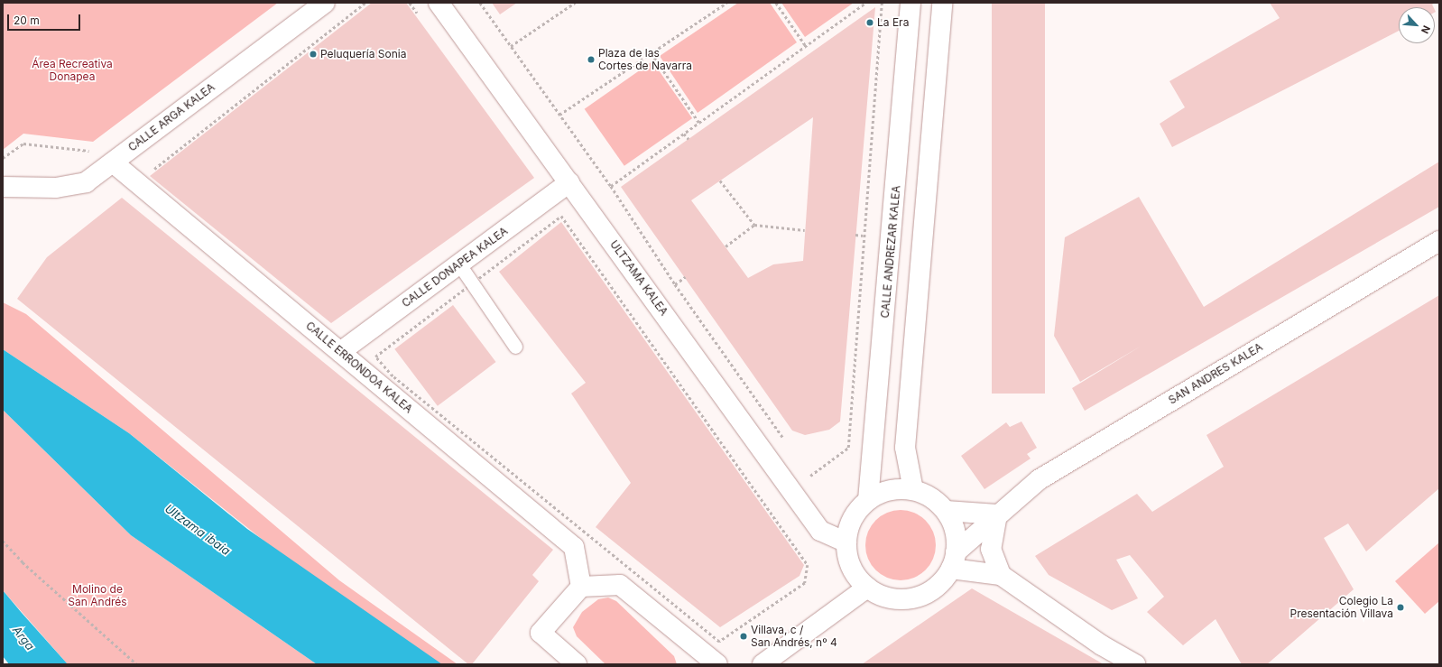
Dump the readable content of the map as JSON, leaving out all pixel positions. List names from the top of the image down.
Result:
{
  "streets": {
    "street": [
      "CALLE ARGA KALEA",
      "CALLE ANDREZAR KALEA",
      "CALLE DONAPEA KALEA",
      "ULTZAMA KALEA",
      "CALLE ERRONDOA KALEA",
      "SAN ANDRES KALEA"
    ]
  },
  "crossings": [
    ["CALLE ARGA KALEA", "CALLE ERRONDOA KALEA"],
    ["CALLE ANDREZAR KALEA", "ULTZAMA KALEA"],
    ["CALLE ANDREZAR KALEA", "SAN ANDRES KALEA"],
    ["CALLE DONAPEA KALEA", "ULTZAMA KALEA"],
    ["CALLE DONAPEA KALEA", "CALLE ERRONDOA KALEA"],
    ["ULTZAMA KALEA", "SAN ANDRES KALEA"]
  ],
  "water": ["Ultzama ibaia", "Arga"],
  "parks": ["Área Recreativa Donapea", "Molino de San Andrés"],
  "places": [
    "La Era",
    "Peluquería Sonia",
    "Plaza de las Cortes de Navarra",
    "Colegio La Presentación Villava",
    "Villava, c / San Andrés, nº 4"
  ],
  "scale_bar": "20 m",
  "north": "bottom right"
}
